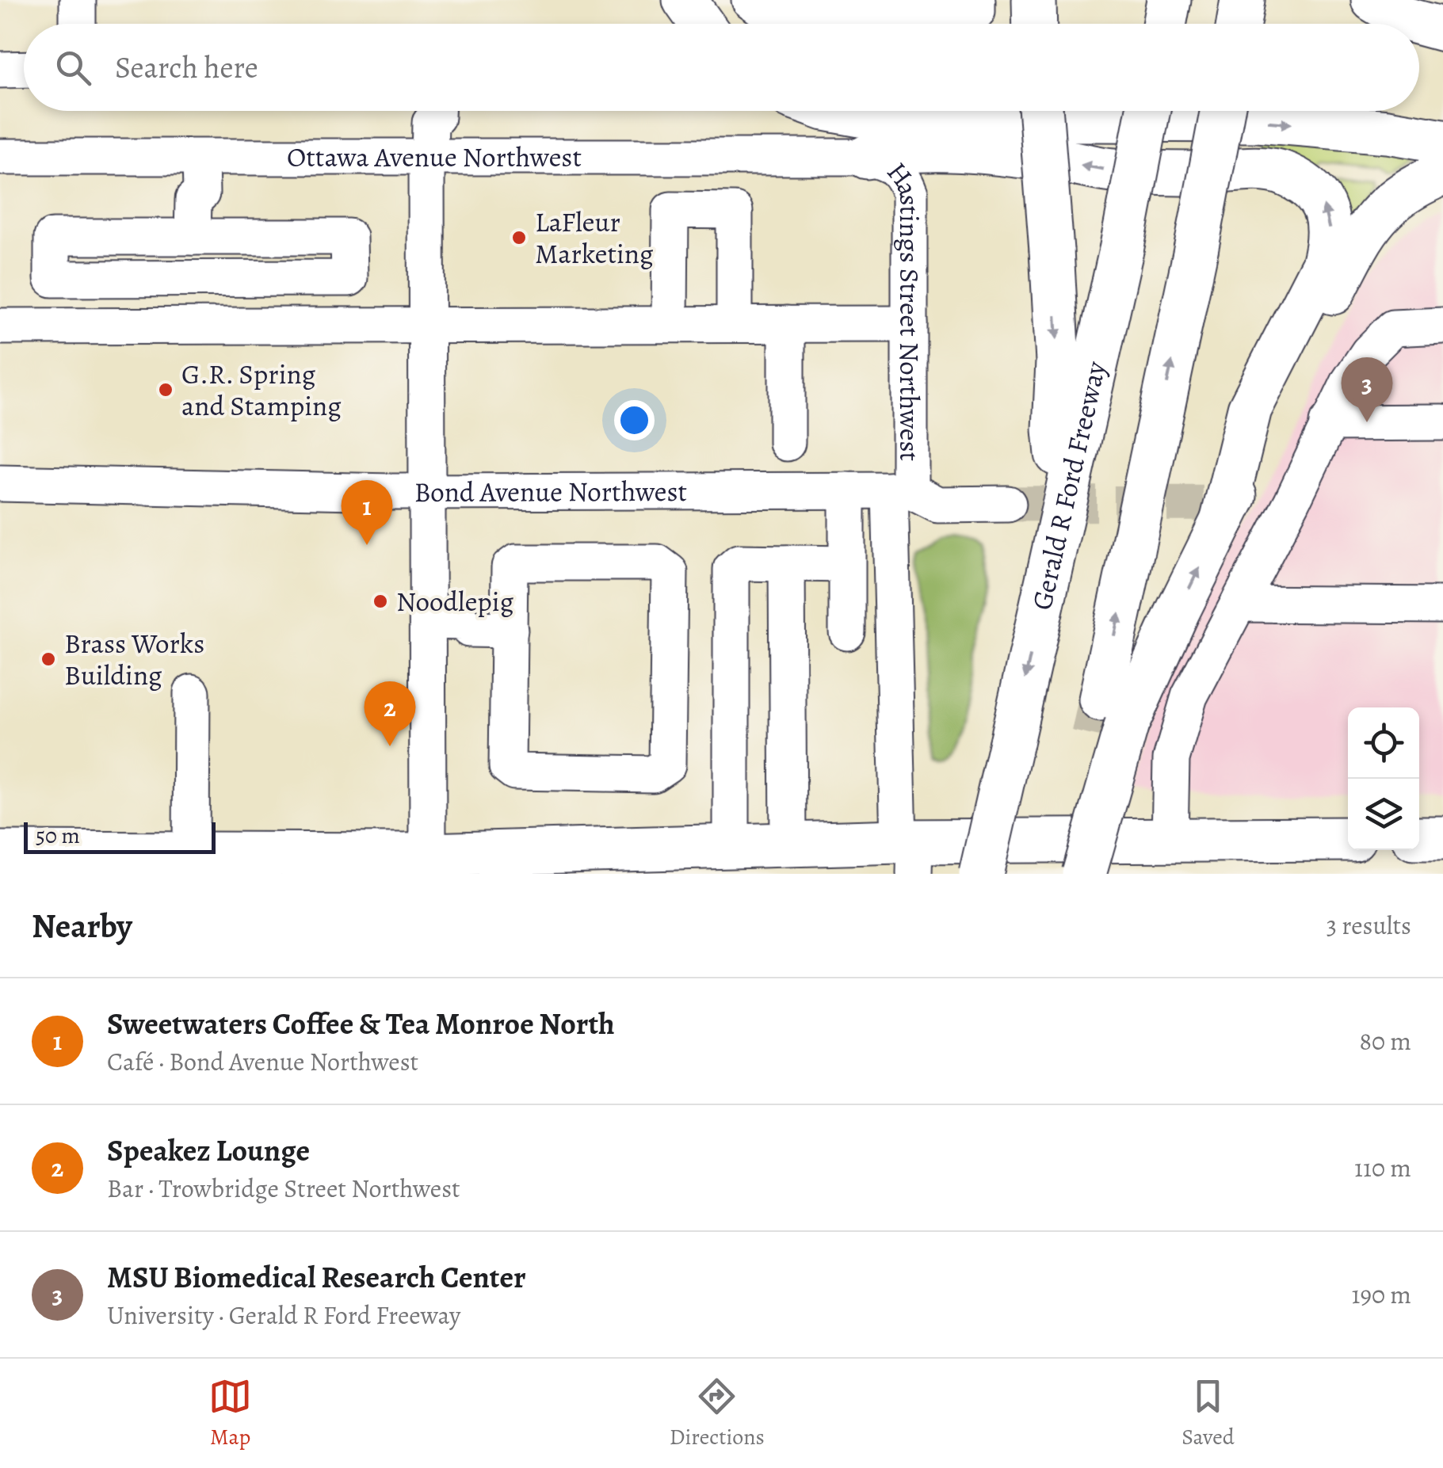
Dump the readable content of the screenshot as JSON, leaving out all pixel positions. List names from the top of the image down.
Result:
{
  "streets": {
    "main road": ["Gerald R Ford Freeway"],
    "street": ["Ottawa Avenue Northwest", "Hastings Street Northwest", "Bond Avenue Northwest"]
  },
  "crossings": [
    ["Ottawa Avenue Northwest", "Hastings Street Northwest"],
    ["Hastings Street Northwest", "Bond Avenue Northwest"]
  ],
  "places": [
    "LaFleur Marketing",
    "G.R. Spring and Stamping",
    "Noodlepig",
    "Brass Works Building"
  ],
  "scale_bar": "50 m",
  "page": {
    "search": "Search here",
    "pins": ["3", "1", "2"],
    "scale": "50 m",
    "heading": ["Nearby", "3 results"],
    "list": [
      {
        "mark": "1",
        "name": "Sweetwaters Coffee & Tea Monroe North",
        "note": "Café · Bond Avenue Northwest",
        "value": "80 m"
      },
      {
        "mark": "2",
        "name": "Speakez Lounge",
        "note": "Bar · Trowbridge Street Northwest",
        "value": "110 m"
      },
      {
        "mark": "3",
        "name": "MSU Biomedical Research Center",
        "note": "University · Gerald R Ford Freeway",
        "value": "190 m"
      }
    ],
    "nav": ["Map", "Directions", "Saved"]
  }
}
